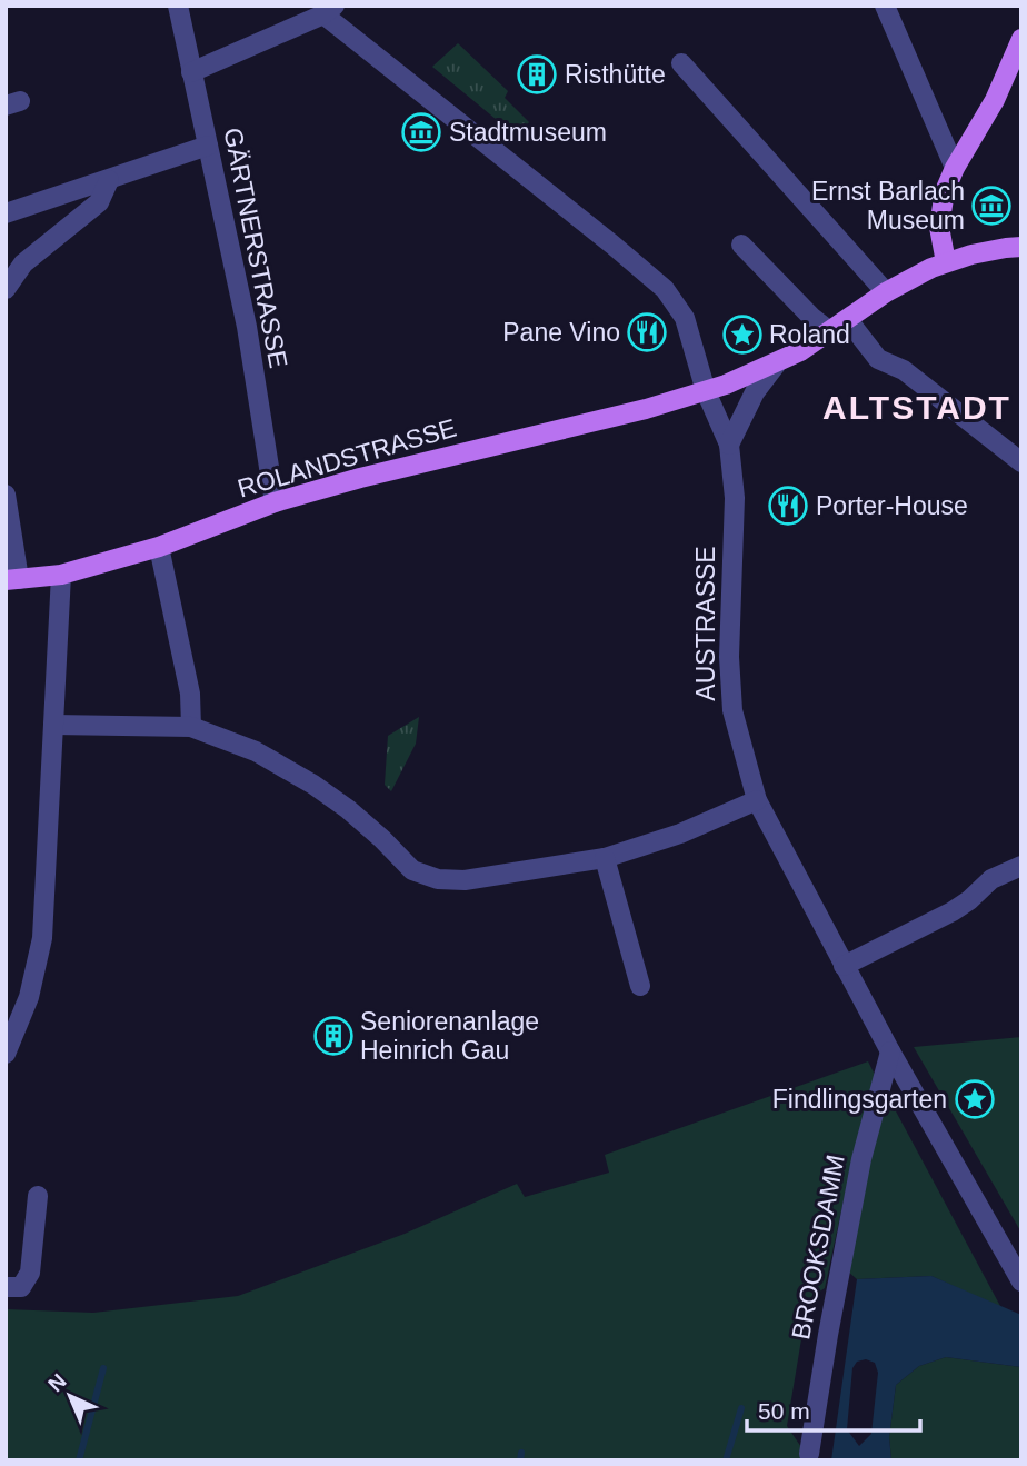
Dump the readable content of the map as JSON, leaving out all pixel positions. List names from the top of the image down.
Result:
{
  "streets": {
    "main road": ["ROLANDSTRASSE"],
    "street": ["GÄRTNERSTRASSE", "AUSTRASSE", "BROOKSDAMM"]
  },
  "crossings": [
    ["GÄRTNERSTRASSE", "ROLANDSTRASSE"],
    ["ROLANDSTRASSE", "AUSTRASSE"],
    ["AUSTRASSE", "BROOKSDAMM"]
  ],
  "districts": ["ALTSTADT"],
  "places": {
    "building": ["Risthütte", "Seniorenanlage Heinrich Gau"],
    "museum": ["Stadtmuseum", "Ernst Barlach Museum"],
    "restaurant": ["Pane Vino", "Porter-House"],
    "place": ["Roland", "Findlingsgarten"]
  },
  "scale_bar": "50 m",
  "north": "top left"
}
